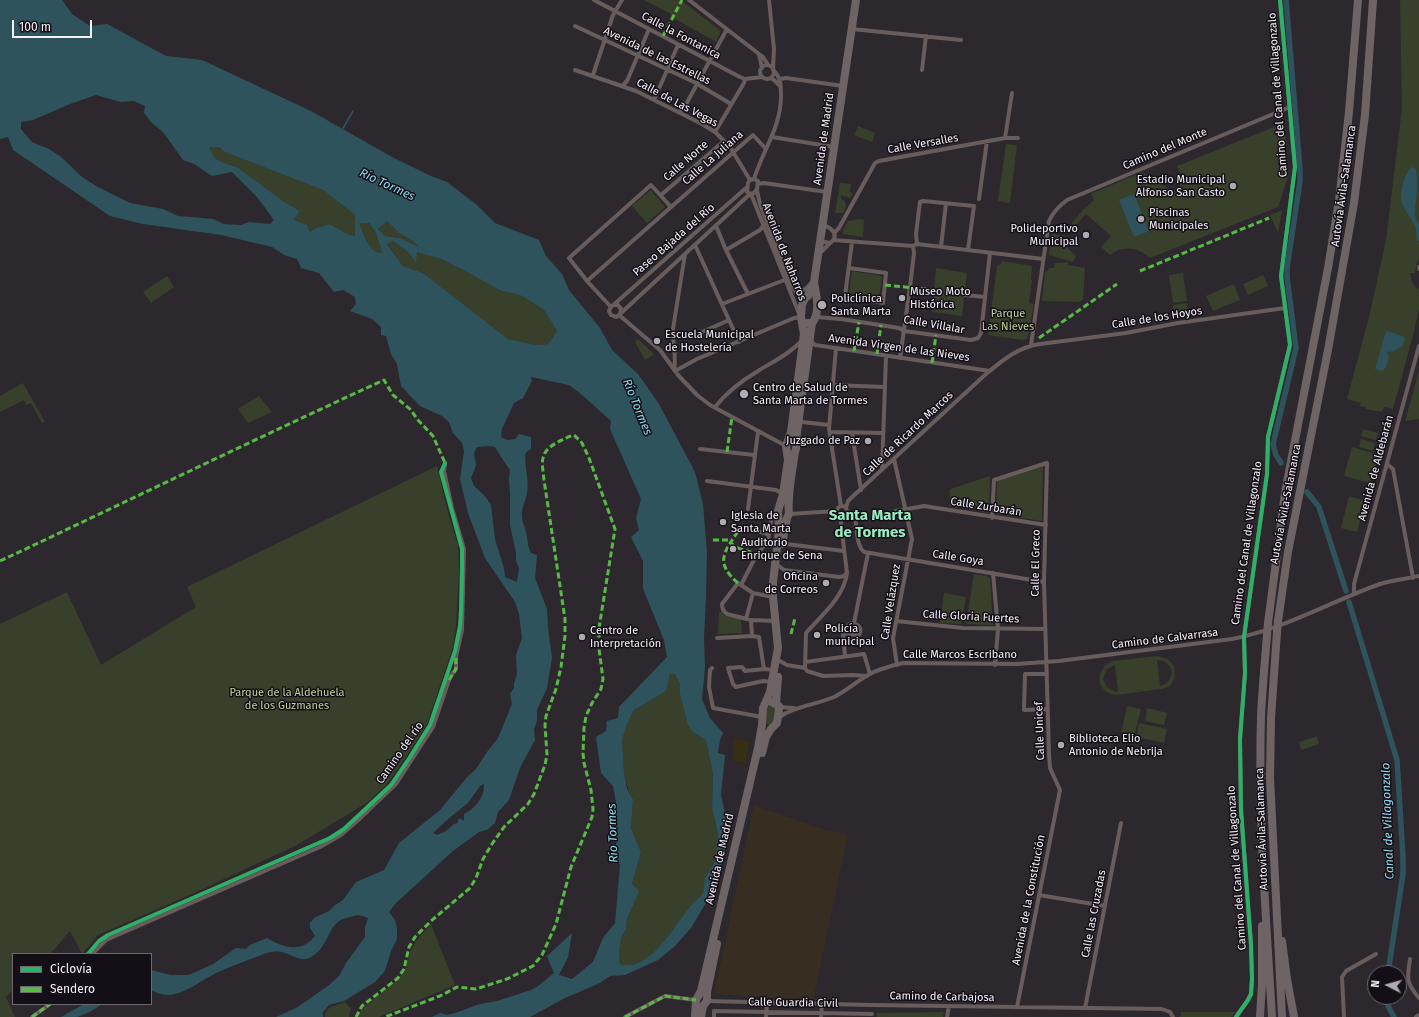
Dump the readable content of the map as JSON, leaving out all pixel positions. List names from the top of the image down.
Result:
{
  "streets": {
    "highway": ["Avenida de Madrid", "Autovía Ávila-Salamanca"],
    "street": [
      "Calle la Fontanica",
      "Avenida de las Estrellas",
      "Camino del Canal de Villagonzalo",
      "Calle de Las Vegas",
      "Calle Versalles",
      "Camino del Monte",
      "Calle La Juliana",
      "Calle Norte",
      "Paseo Bajada del Río",
      "Avenida de Naharros",
      "Calle de los Hoyos",
      "Calle Villalar",
      "Avenida Virgen de las Nieves",
      "Calle de Ricardo Marcos",
      "Avenida de Aldebarán",
      "Calle Zurbarán",
      "Calle Goya",
      "Calle El Greco",
      "Calle Velázquez",
      "Calle Gloria Fuertes",
      "Camino de Calvarrasa",
      "Calle Marcos Escribano",
      "Calle Unicef",
      "Camino del río",
      "Avenida de la Constitución",
      "Calle las Cruzadas",
      "Camino de Carbajosa",
      "Calle Guardia Civil"
    ]
  },
  "crossings": [
    ["Camino del Canal de Villagonzalo", "Camino del Monte"],
    ["Camino del Canal de Villagonzalo", "Calle de los Hoyos"],
    ["Camino del Canal de Villagonzalo", "Camino de Calvarrasa"],
    ["Calle de Las Vegas", "Calle La Juliana"],
    ["Calle de Las Vegas", "Calle Norte"],
    ["Avenida de Madrid", "Avenida de Naharros"],
    ["Avenida de Madrid", "Calle Villalar"],
    ["Avenida de Madrid", "Calle Marcos Escribano"],
    ["Avenida de Madrid", "Camino de Carbajosa"],
    ["Paseo Bajada del Río", "Avenida de Naharros"],
    ["Calle de los Hoyos", "Avenida Virgen de las Nieves"],
    ["Avenida Virgen de las Nieves", "Calle de Ricardo Marcos"],
    ["Avenida de Aldebarán", "Camino de Calvarrasa"],
    ["Calle Zurbarán", "Calle El Greco"],
    ["Calle Zurbarán", "Calle Velázquez"],
    ["Calle Goya", "Calle El Greco"],
    ["Calle Goya", "Calle Velázquez"],
    ["Calle El Greco", "Calle Gloria Fuertes"],
    ["Calle El Greco", "Camino de Calvarrasa"],
    ["Calle El Greco", "Calle Marcos Escribano"],
    ["Calle El Greco", "Calle Unicef"],
    ["Calle Velázquez", "Calle Gloria Fuertes"],
    ["Calle Velázquez", "Calle Marcos Escribano"],
    ["Camino de Calvarrasa", "Calle Marcos Escribano"],
    ["Camino de Calvarrasa", "Calle Unicef"],
    ["Calle Marcos Escribano", "Calle Unicef"],
    ["Calle Unicef", "Avenida de la Constitución"],
    ["Avenida de la Constitución", "Camino de Carbajosa"],
    ["Calle las Cruzadas", "Camino de Carbajosa"]
  ],
  "districts": ["Santa Marta de Tormes"],
  "water": ["Río Tormes", "Canal de Villagonzalo"],
  "parks": ["Parque Las Nieves", "Parque de la Aldehuela de los Guzmanes"],
  "places": [
    "Estadio Municipal Alfonso San Casto",
    "Piscinas Municipales",
    "Polideportivo Municipal",
    "Museo Moto Histórica",
    "Policlínica Santa Marta",
    "Escuela Municipal de Hostelería",
    "Centro de Salud de Santa Marta de Tormes",
    "Juzgado de Paz",
    "Iglesia de Santa Marta",
    "Auditorio Enrique de Sena",
    "Oficina de Correos",
    "Policía municipal",
    "Centro de Interpretación",
    "Biblioteca Elio Antonio de Nebrija"
  ],
  "legend": ["Ciclovía", "Sendero"],
  "scale_bar": "100 m",
  "north": "left"
}
